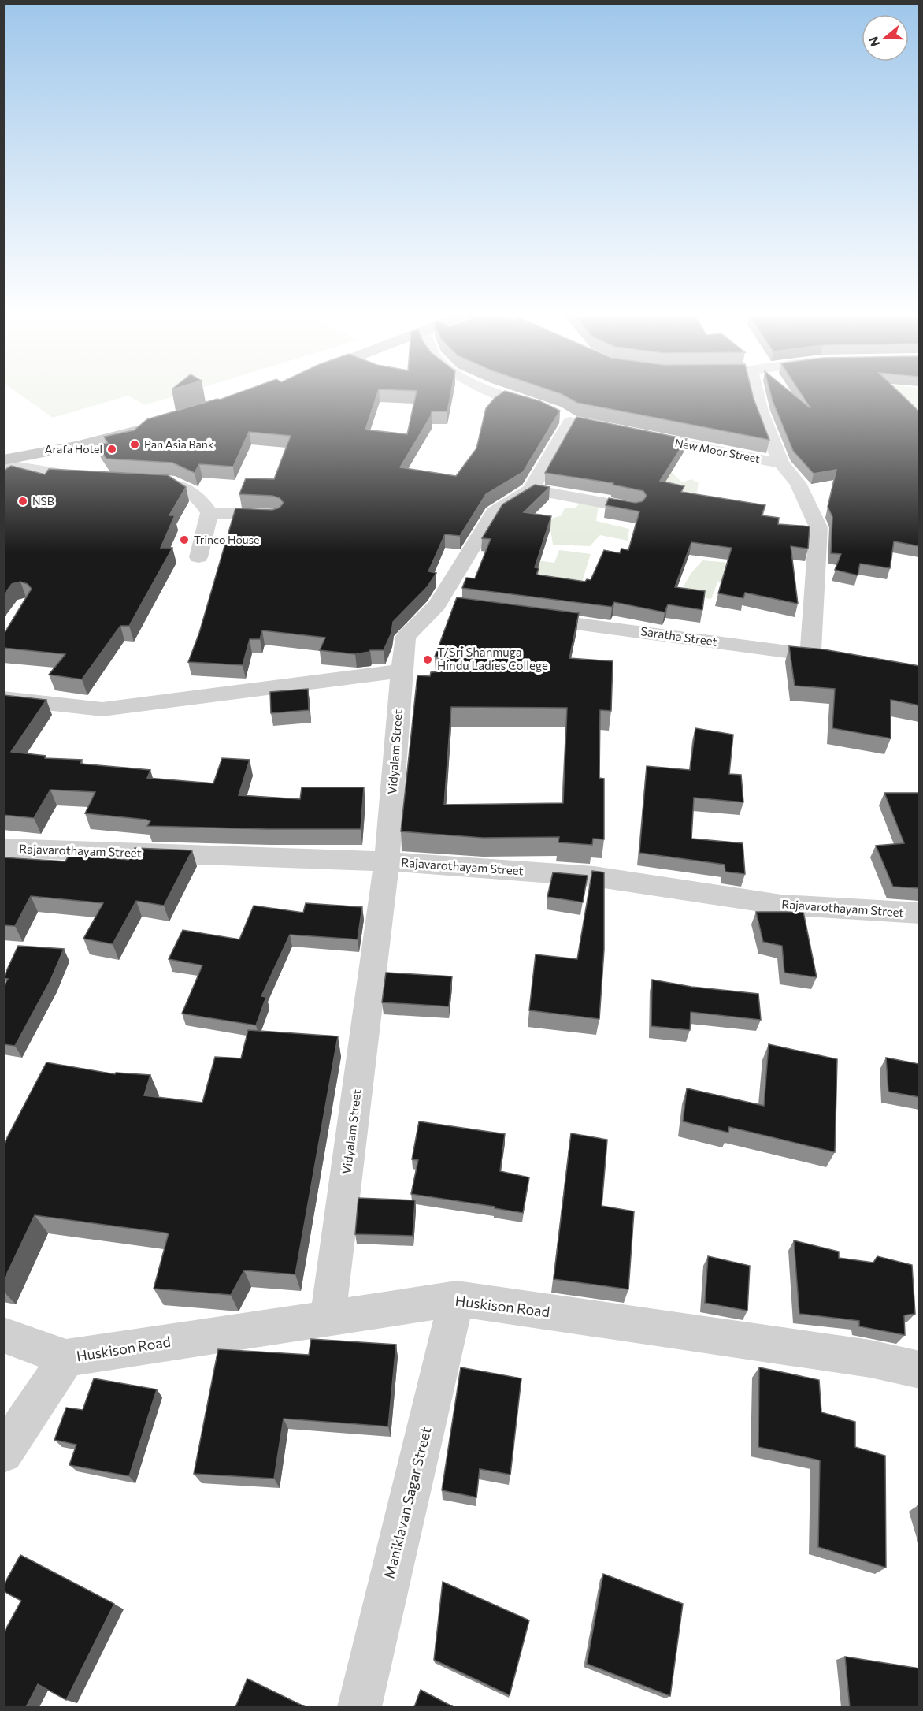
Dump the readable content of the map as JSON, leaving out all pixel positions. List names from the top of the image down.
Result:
{
  "streets": {
    "street": [
      "New Moor Street",
      "Saratha Street",
      "Vidyalam Street",
      "Rajavarothayam Street",
      "Huskison Road",
      "Maniklavan Sagar Street"
    ]
  },
  "crossings": [
    ["Vidyalam Street", "Rajavarothayam Street"],
    ["Vidyalam Street", "Huskison Road"],
    ["Huskison Road", "Maniklavan Sagar Street"]
  ],
  "places": [
    "Pan Asia Bank",
    "Arafa Hotel",
    "NSB",
    "Trinco House",
    "T/Sri Shanmuga Hindu Ladies College"
  ],
  "north": "left"
}
